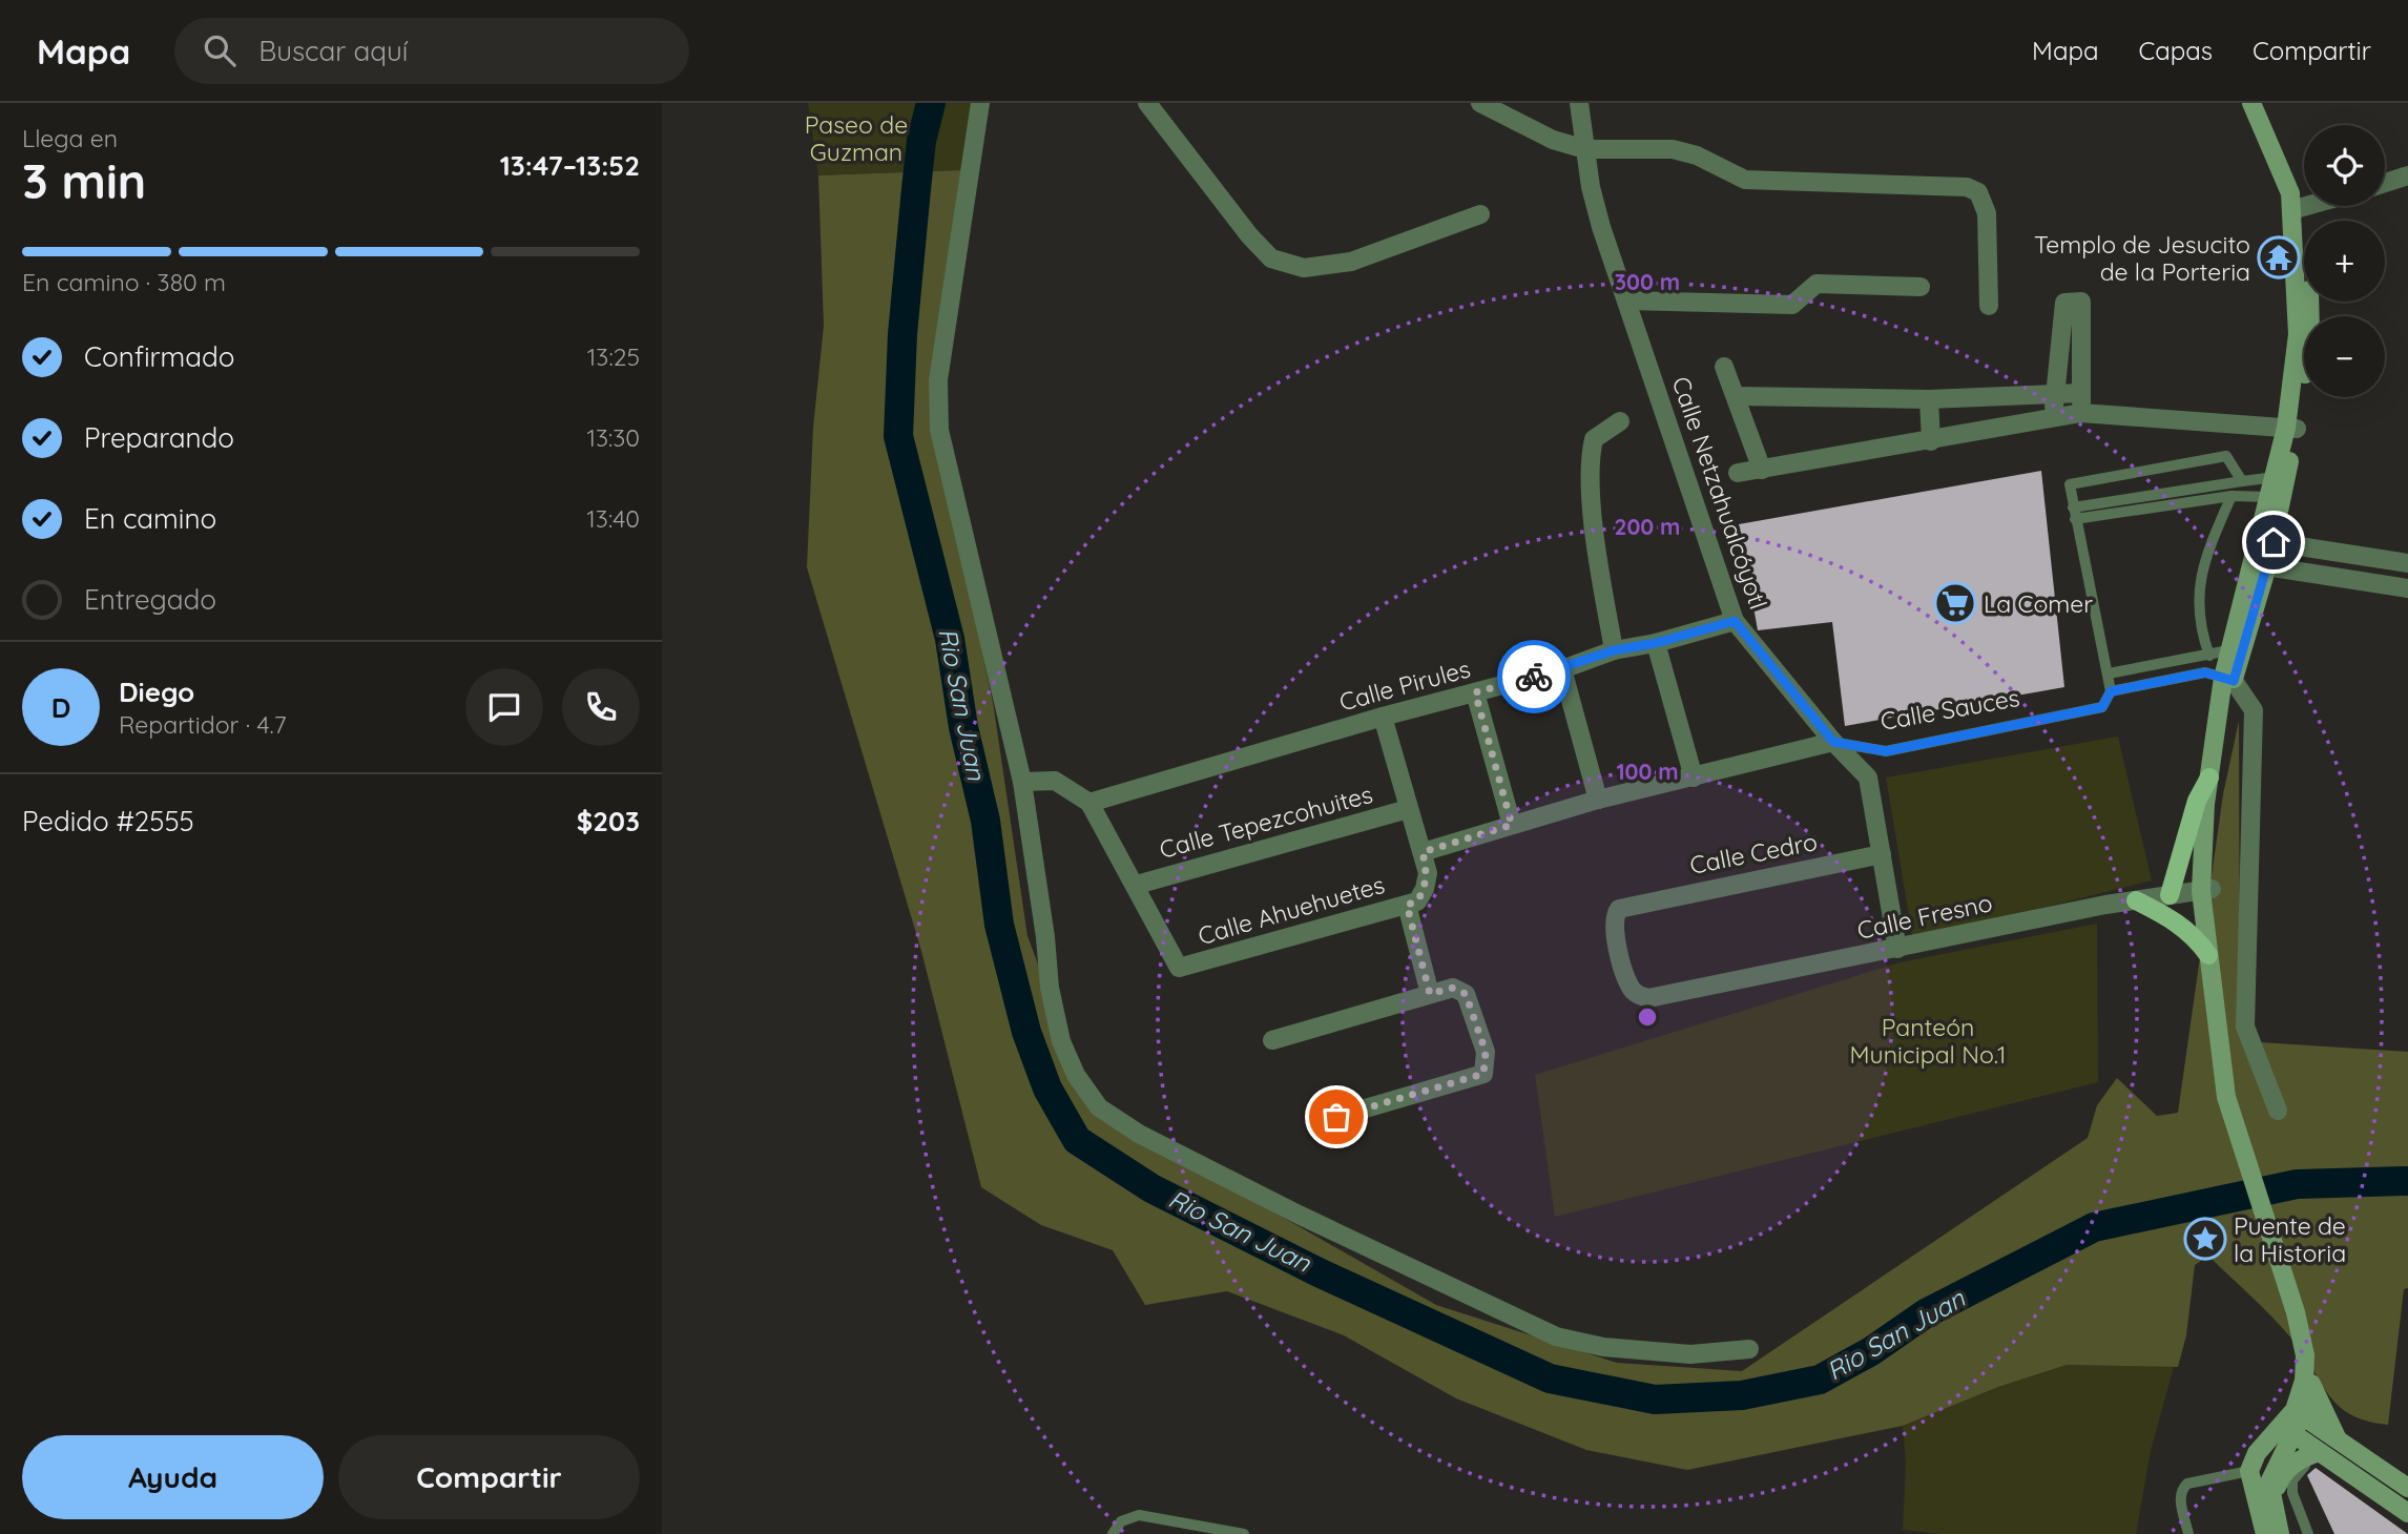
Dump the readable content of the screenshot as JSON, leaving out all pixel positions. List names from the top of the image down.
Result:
{
  "streets": {
    "street": [
      "Calle Netzahualcóyotl",
      "Calle Pirules",
      "Calle Sauces",
      "Calle Tepezcohuites",
      "Calle Cedro",
      "Calle Ahuehuetes",
      "Calle Fresno"
    ]
  },
  "crossings": [
    ["Calle Netzahualcóyotl", "Calle Pirules"],
    ["Calle Netzahualcóyotl", "Calle Sauces"],
    ["Calle Netzahualcóyotl", "Calle Cedro"],
    ["Calle Netzahualcóyotl", "Calle Fresno"],
    ["Calle Tepezcohuites", "Calle Ahuehuetes"],
    ["Calle Cedro", "Calle Fresno"]
  ],
  "water": ["Rio San Juan"],
  "parks": ["Paseo de Guzman", "Panteón Municipal No.1"],
  "places": {
    "temple": ["Templo de Jesucito de la Porteria"],
    "supermarket": ["La Comer"],
    "place": ["Puente de la Historia"]
  },
  "page": {
    "header": "Mapa",
    "search": "Buscar aquí",
    "nav": ["Mapa", "Capas", "Compartir"],
    "heading": ["3 min", "Llega en", "13:47–13:52"],
    "panel": [
      "Diego",
      "Repartidor · 4.7",
      "Pedido #2555",
      "$203"
    ],
    "map_buttons": ["+", "−"],
    "bar": "En camino · 380 m",
    "list": [
      ["Confirmado", "13:25"],
      ["Preparando", "13:30"],
      ["En camino", "13:40"],
      "Entregado"
    ],
    "round": "D",
    "buttons": ["Ayuda", "Compartir"]
  },
  "rings": ["300 m", "200 m", "100 m"]
}
